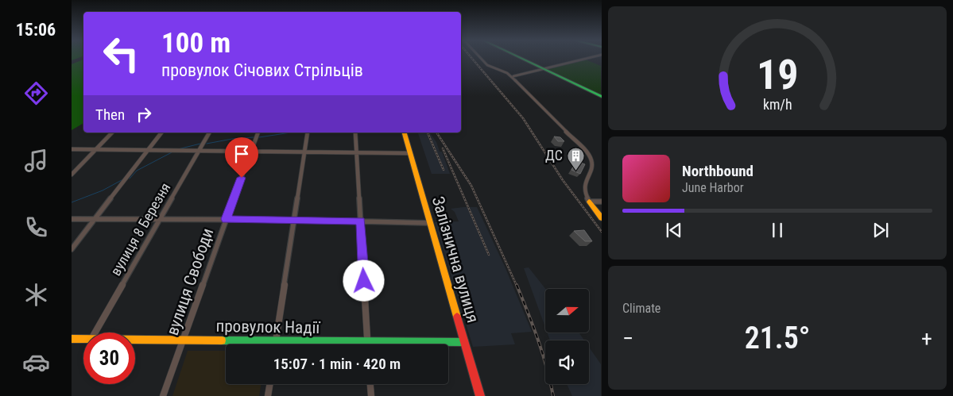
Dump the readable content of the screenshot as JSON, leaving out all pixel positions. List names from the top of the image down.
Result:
{
  "streets": {
    "street": [
      "вулиця 8 Березня",
      "Залізнична вулиця",
      "вулиця Свободи",
      "провулок Надії"
    ]
  },
  "crossings": [
    ["Залізнична вулиця", "провулок Надії"],
    ["вулиця Свободи", "провулок Надії"]
  ],
  "places": {
    "building": ["ДС"]
  },
  "north": "right",
  "page": {
    "tabs": "15:06",
    "turn": ["100 m", "провулок Січових Стрільців"],
    "then": "Then",
    "song": ["Northbound", "June Harbor"],
    "tile": "Climate",
    "heat": ["−", "21.5°", "+"],
    "limit": "30",
    "trip": "15:07 · 1 min · 420 m",
    "gauge": ["19", "km/h"]
  }
}
